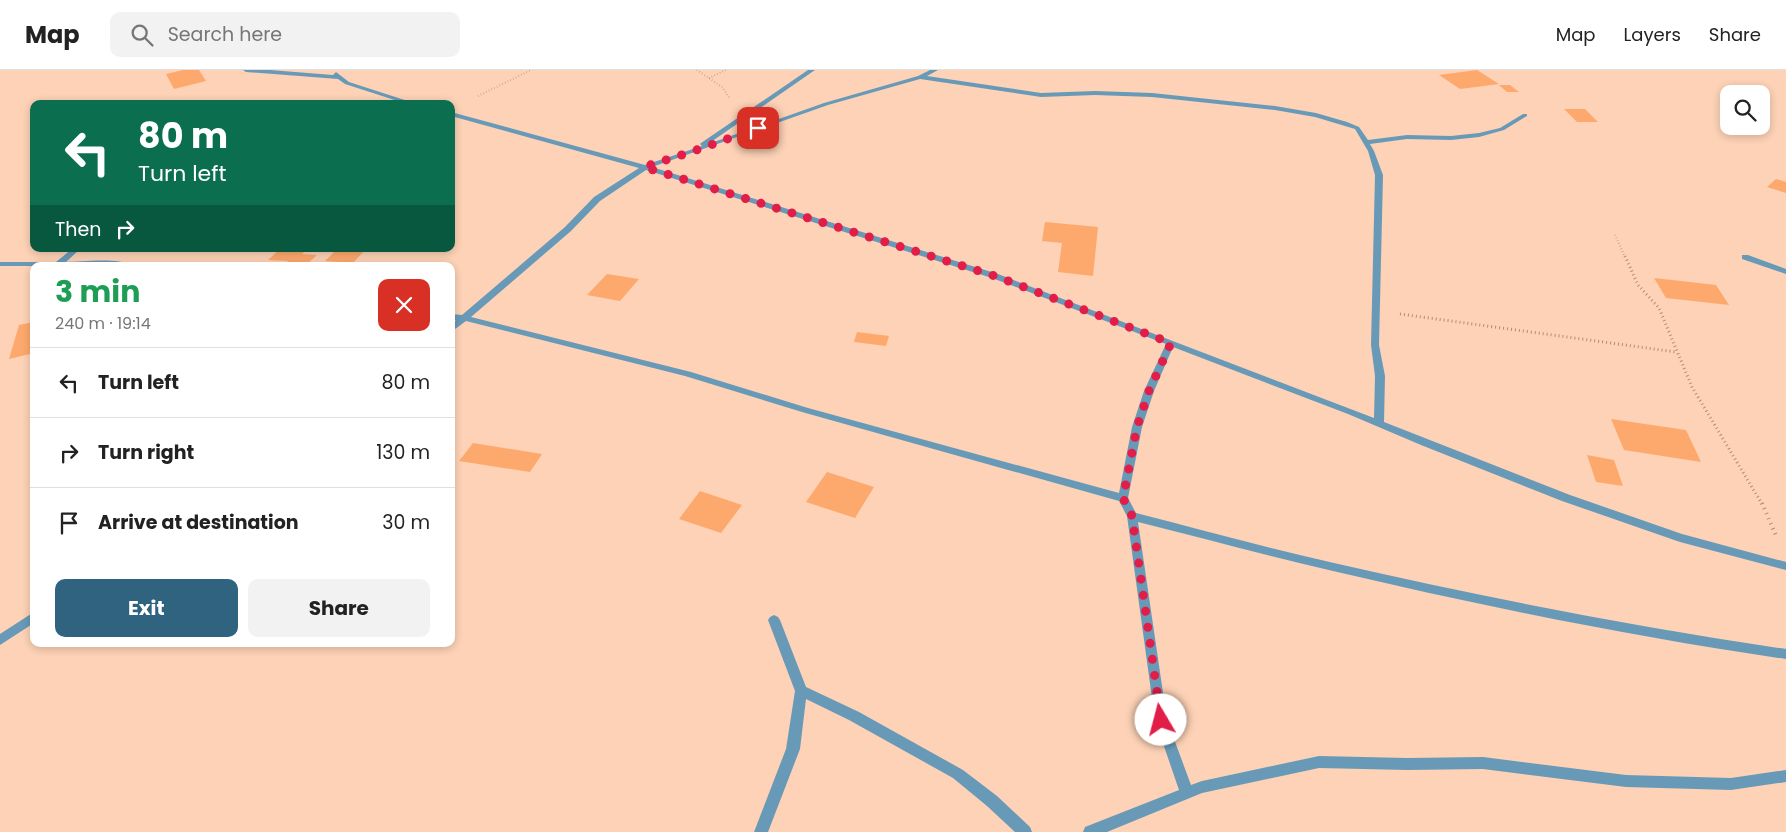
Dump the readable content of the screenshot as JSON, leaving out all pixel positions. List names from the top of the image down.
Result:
{
  "page": {
    "header": "Map",
    "search": "Search here",
    "nav": ["Map", "Layers", "Share"],
    "turn": ["80 m", "Turn left"],
    "then": "Then",
    "heading": ["3 min", "240 m · 19:14"],
    "list": [
      {
        "name": "Turn left",
        "value": "80 m"
      },
      {
        "name": "Turn right",
        "value": "130 m"
      },
      {
        "name": "Arrive at destination",
        "value": "30 m"
      }
    ],
    "buttons": ["Exit", "Share"]
  }
}
